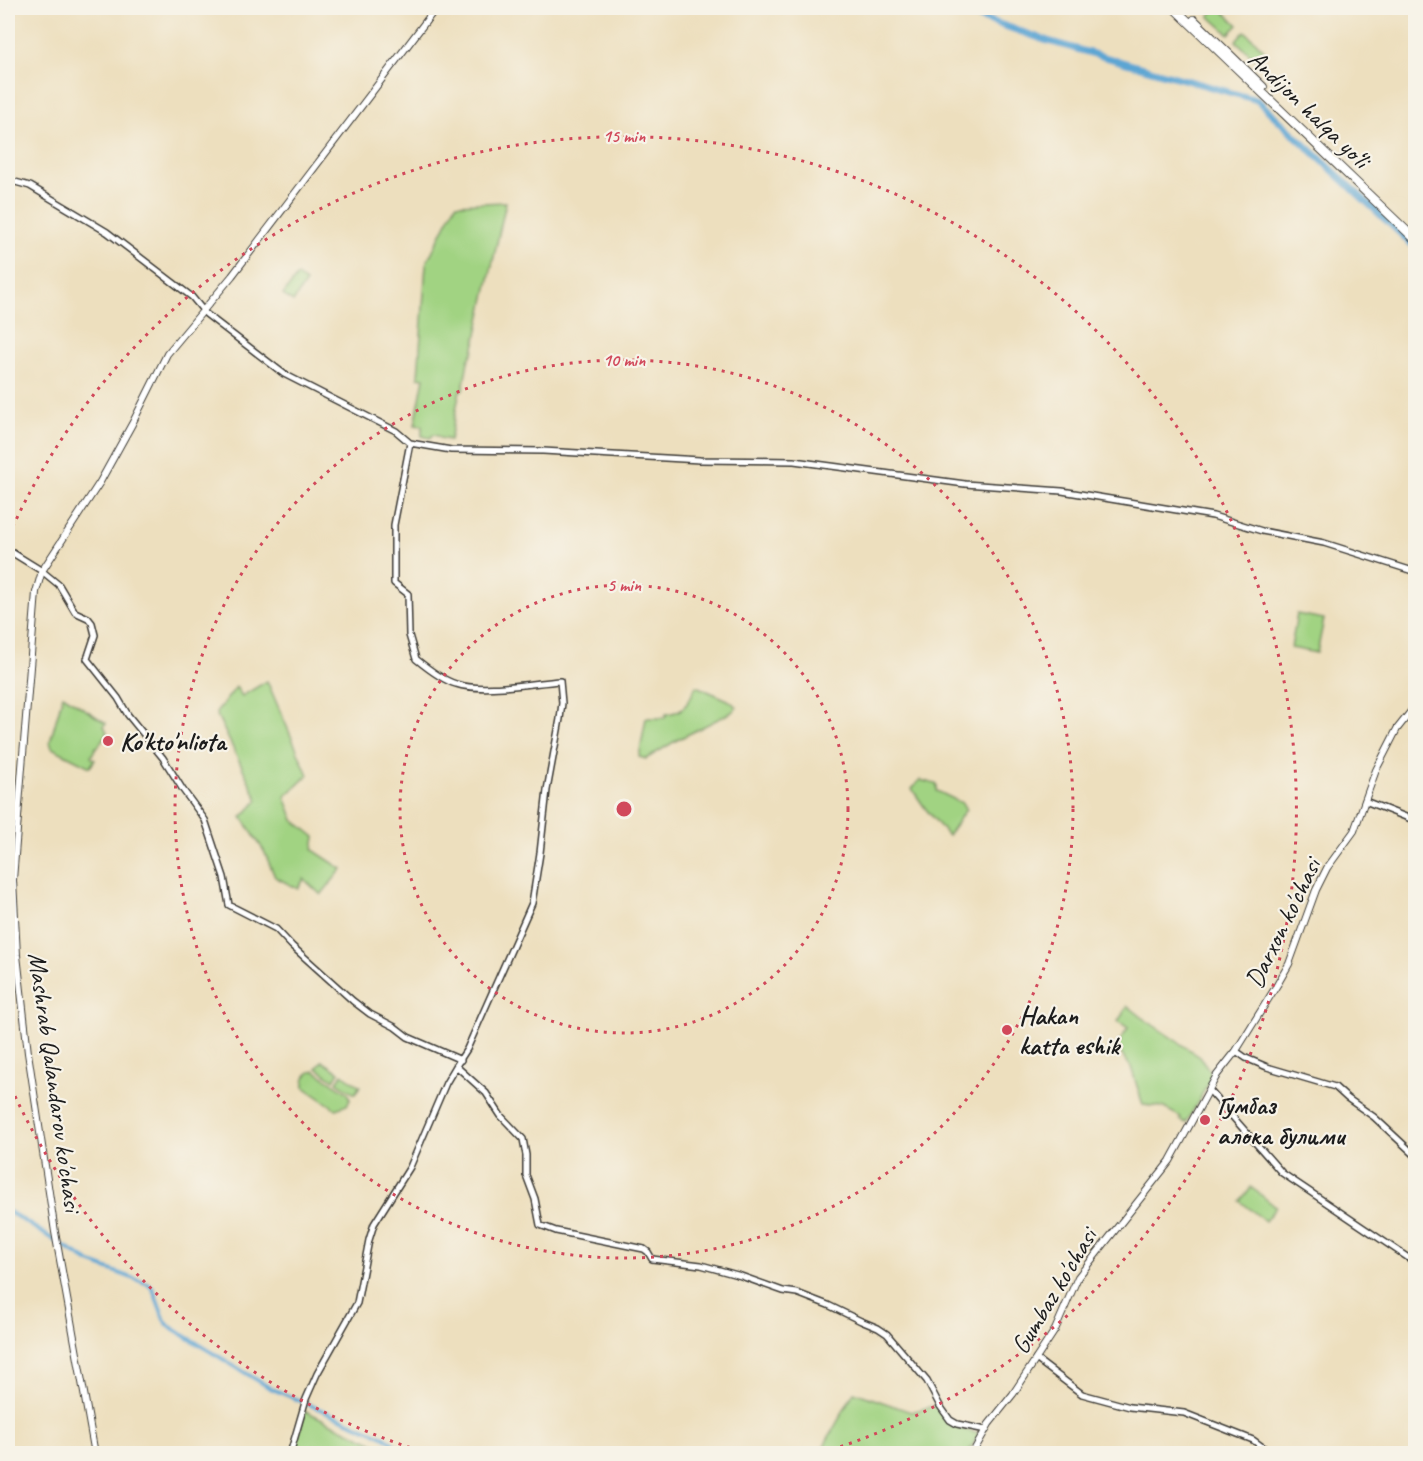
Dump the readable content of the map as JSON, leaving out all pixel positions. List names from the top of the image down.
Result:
{
  "streets": {
    "highway": ["Andijon halqa yo‘li"],
    "main road": ["Darxon ko'chasi", "Mashrab Qalandarov ko'chasi", "Gumbaz ko'chasi"]
  },
  "crossings": [
    ["Darxon ko'chasi", "Gumbaz ko'chasi"]
  ],
  "places": ["Ko'kto'nliota", "Hakan katta eshik", "Гумбаз алока булими"],
  "rings": ["15 min", "10 min", "5 min"]
}
